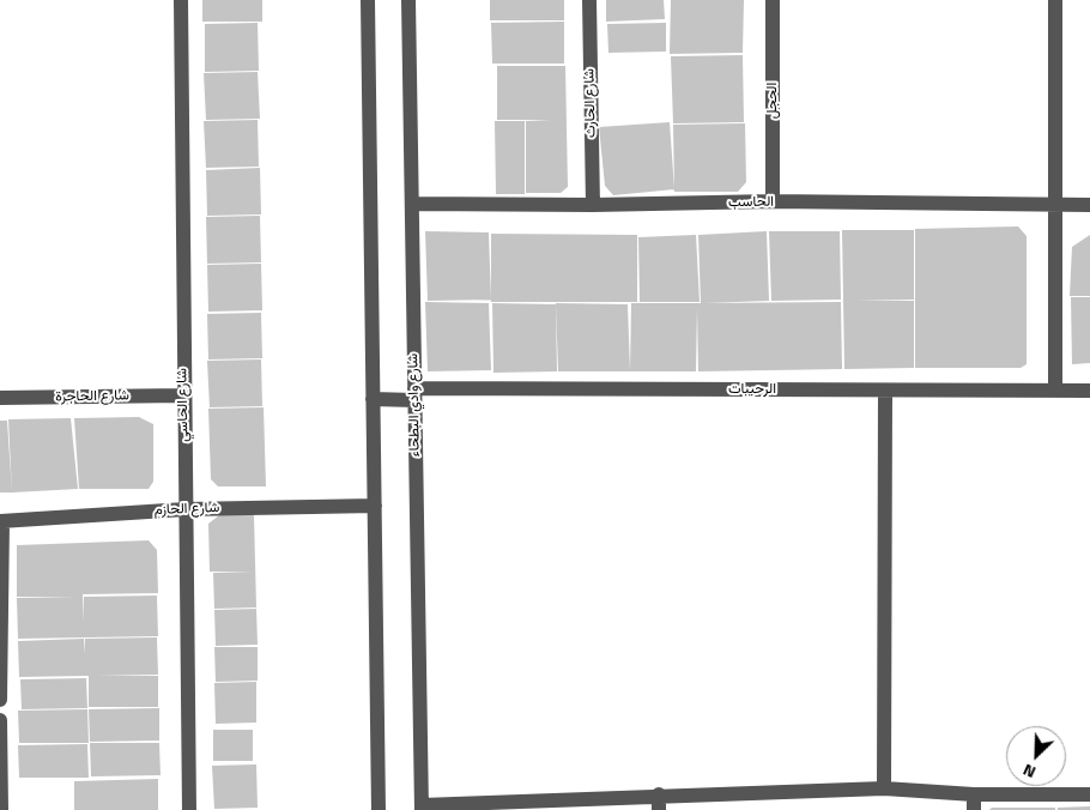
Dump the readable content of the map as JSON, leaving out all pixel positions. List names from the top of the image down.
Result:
{
  "streets": {
    "street": [
      "الحجل",
      "شارع الحارث",
      "الحاسب",
      "الرحيبات",
      "شارع الحاجرة",
      "شارع الحاسي",
      "شارع وادي البطحاء",
      "شارع الحازم"
    ]
  },
  "crossings": [
    ["الحجل", "الحاسب"],
    ["شارع الحارث", "الحاسب"],
    ["الحاسب", "شارع وادي البطحاء"],
    ["الرحيبات", "شارع وادي البطحاء"],
    ["شارع الحاجرة", "شارع الحاسي"],
    ["شارع الحاسي", "شارع الحازم"]
  ],
  "north": "bottom left"
}
